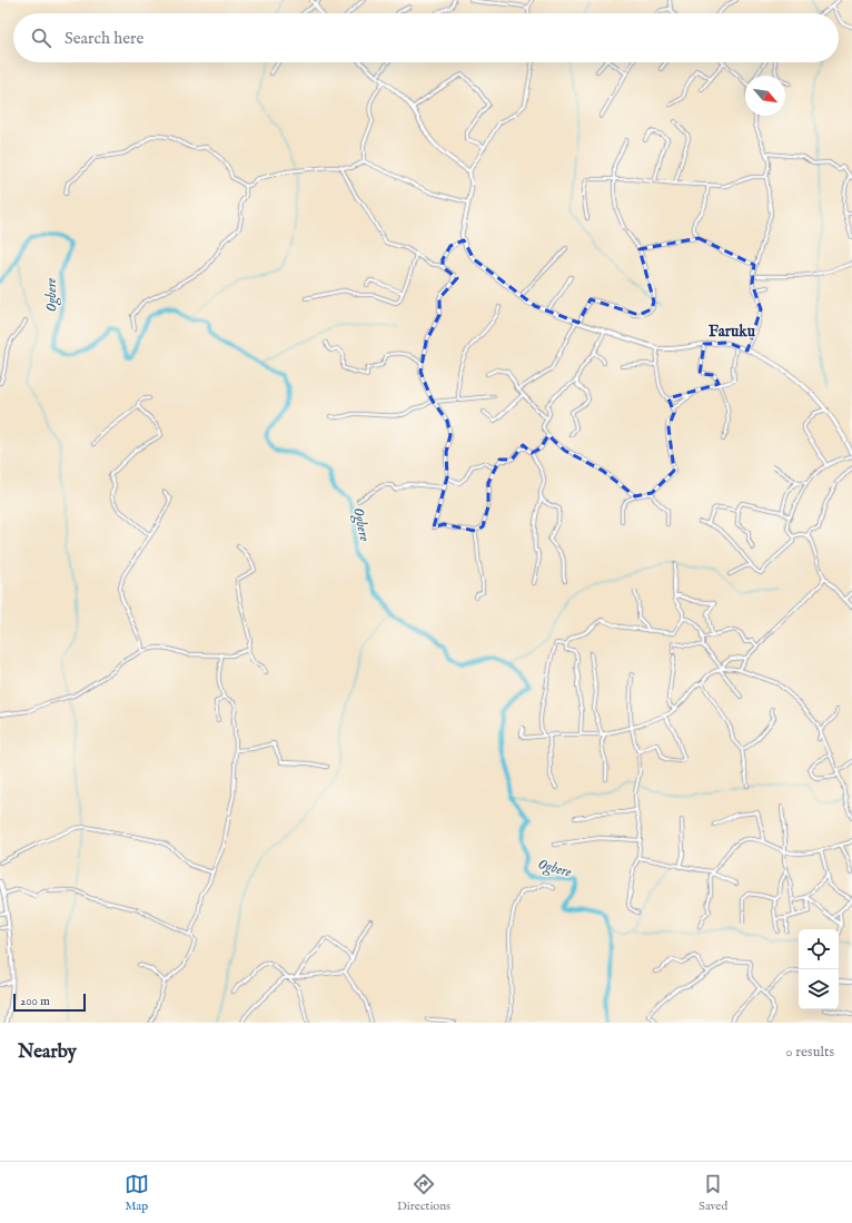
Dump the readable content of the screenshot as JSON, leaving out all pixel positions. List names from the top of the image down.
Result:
{
  "districts": ["Faruku"],
  "water": ["Ogbere"],
  "scale_bar": "200 m",
  "north": "bottom right",
  "page": {
    "search": "Search here",
    "scale": "200 m",
    "heading": ["Nearby", "0 results"],
    "nav": ["Map", "Directions", "Saved"]
  }
}
